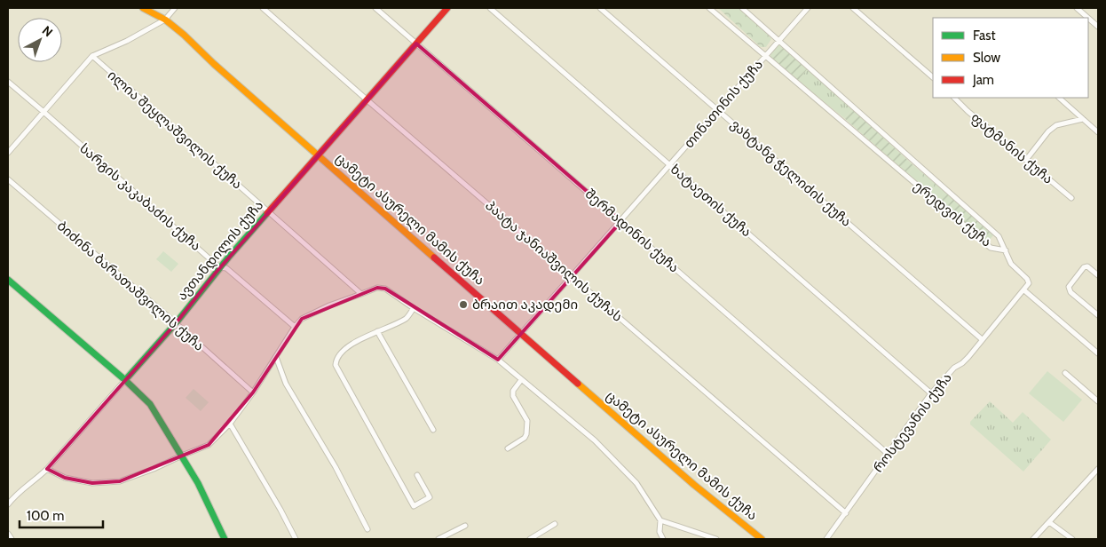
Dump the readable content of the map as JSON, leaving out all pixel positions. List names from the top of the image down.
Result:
{
  "streets": {
    "street": [
      "თინათინის ქუჩა",
      "ილია შეყლაშვილის ქუჩა",
      "ფატმანის ქუჩა",
      "ვახტანგ ჭელიძის ქუჩა",
      "სარგის კაკაბაძის ქუჩა",
      "ხატაეთის ქუჩა",
      "ერედვის ქუჩა",
      "ცამეტი ასურელი მამის ქუჩა",
      "შერმადინის ქუჩა",
      "ავთანდილის ქუჩა",
      "პაატა ჯანიაშვილის ქუჩას",
      "ბიძინა ბარათაშვილის ქუჩა",
      "როსტევანის ქუჩა"
    ]
  },
  "crossings": [
    ["თინათინის ქუჩა", "ვახტანგ ჭელიძის ქუჩა"],
    ["თინათინის ქუჩა", "ხატაეთის ქუჩა"],
    ["თინათინის ქუჩა", "ერედვის ქუჩა"],
    ["თინათინის ქუჩა", "ცამეტი ასურელი მამის ქუჩა"],
    ["თინათინის ქუჩა", "შერმადინის ქუჩა"],
    ["თინათინის ქუჩა", "პაატა ჯანიაშვილის ქუჩას"],
    ["ილია შეყლაშვილის ქუჩა", "ავთანდილის ქუჩა"],
    ["ვახტანგ ჭელიძის ქუჩა", "როსტევანის ქუჩა"],
    ["სარგის კაკაბაძის ქუჩა", "ავთანდილის ქუჩა"],
    ["ხატაეთის ქუჩა", "როსტევანის ქუჩა"],
    ["ცამეტი ასურელი მამის ქუჩა", "ავთანდილის ქუჩა"],
    ["შერმადინის ქუჩა", "ავთანდილის ქუჩა"],
    ["შერმადინის ქუჩა", "როსტევანის ქუჩა"],
    ["ავთანდილის ქუჩა", "პაატა ჯანიაშვილის ქუჩას"],
    ["ავთანდილის ქუჩა", "ბიძინა ბარათაშვილის ქუჩა"],
    ["პაატა ჯანიაშვილის ქუჩას", "როსტევანის ქუჩა"]
  ],
  "places": ["ბრაით აკადემი"],
  "legend": ["Fast", "Slow", "Jam"],
  "scale_bar": "100 m",
  "north": "top right"
}
